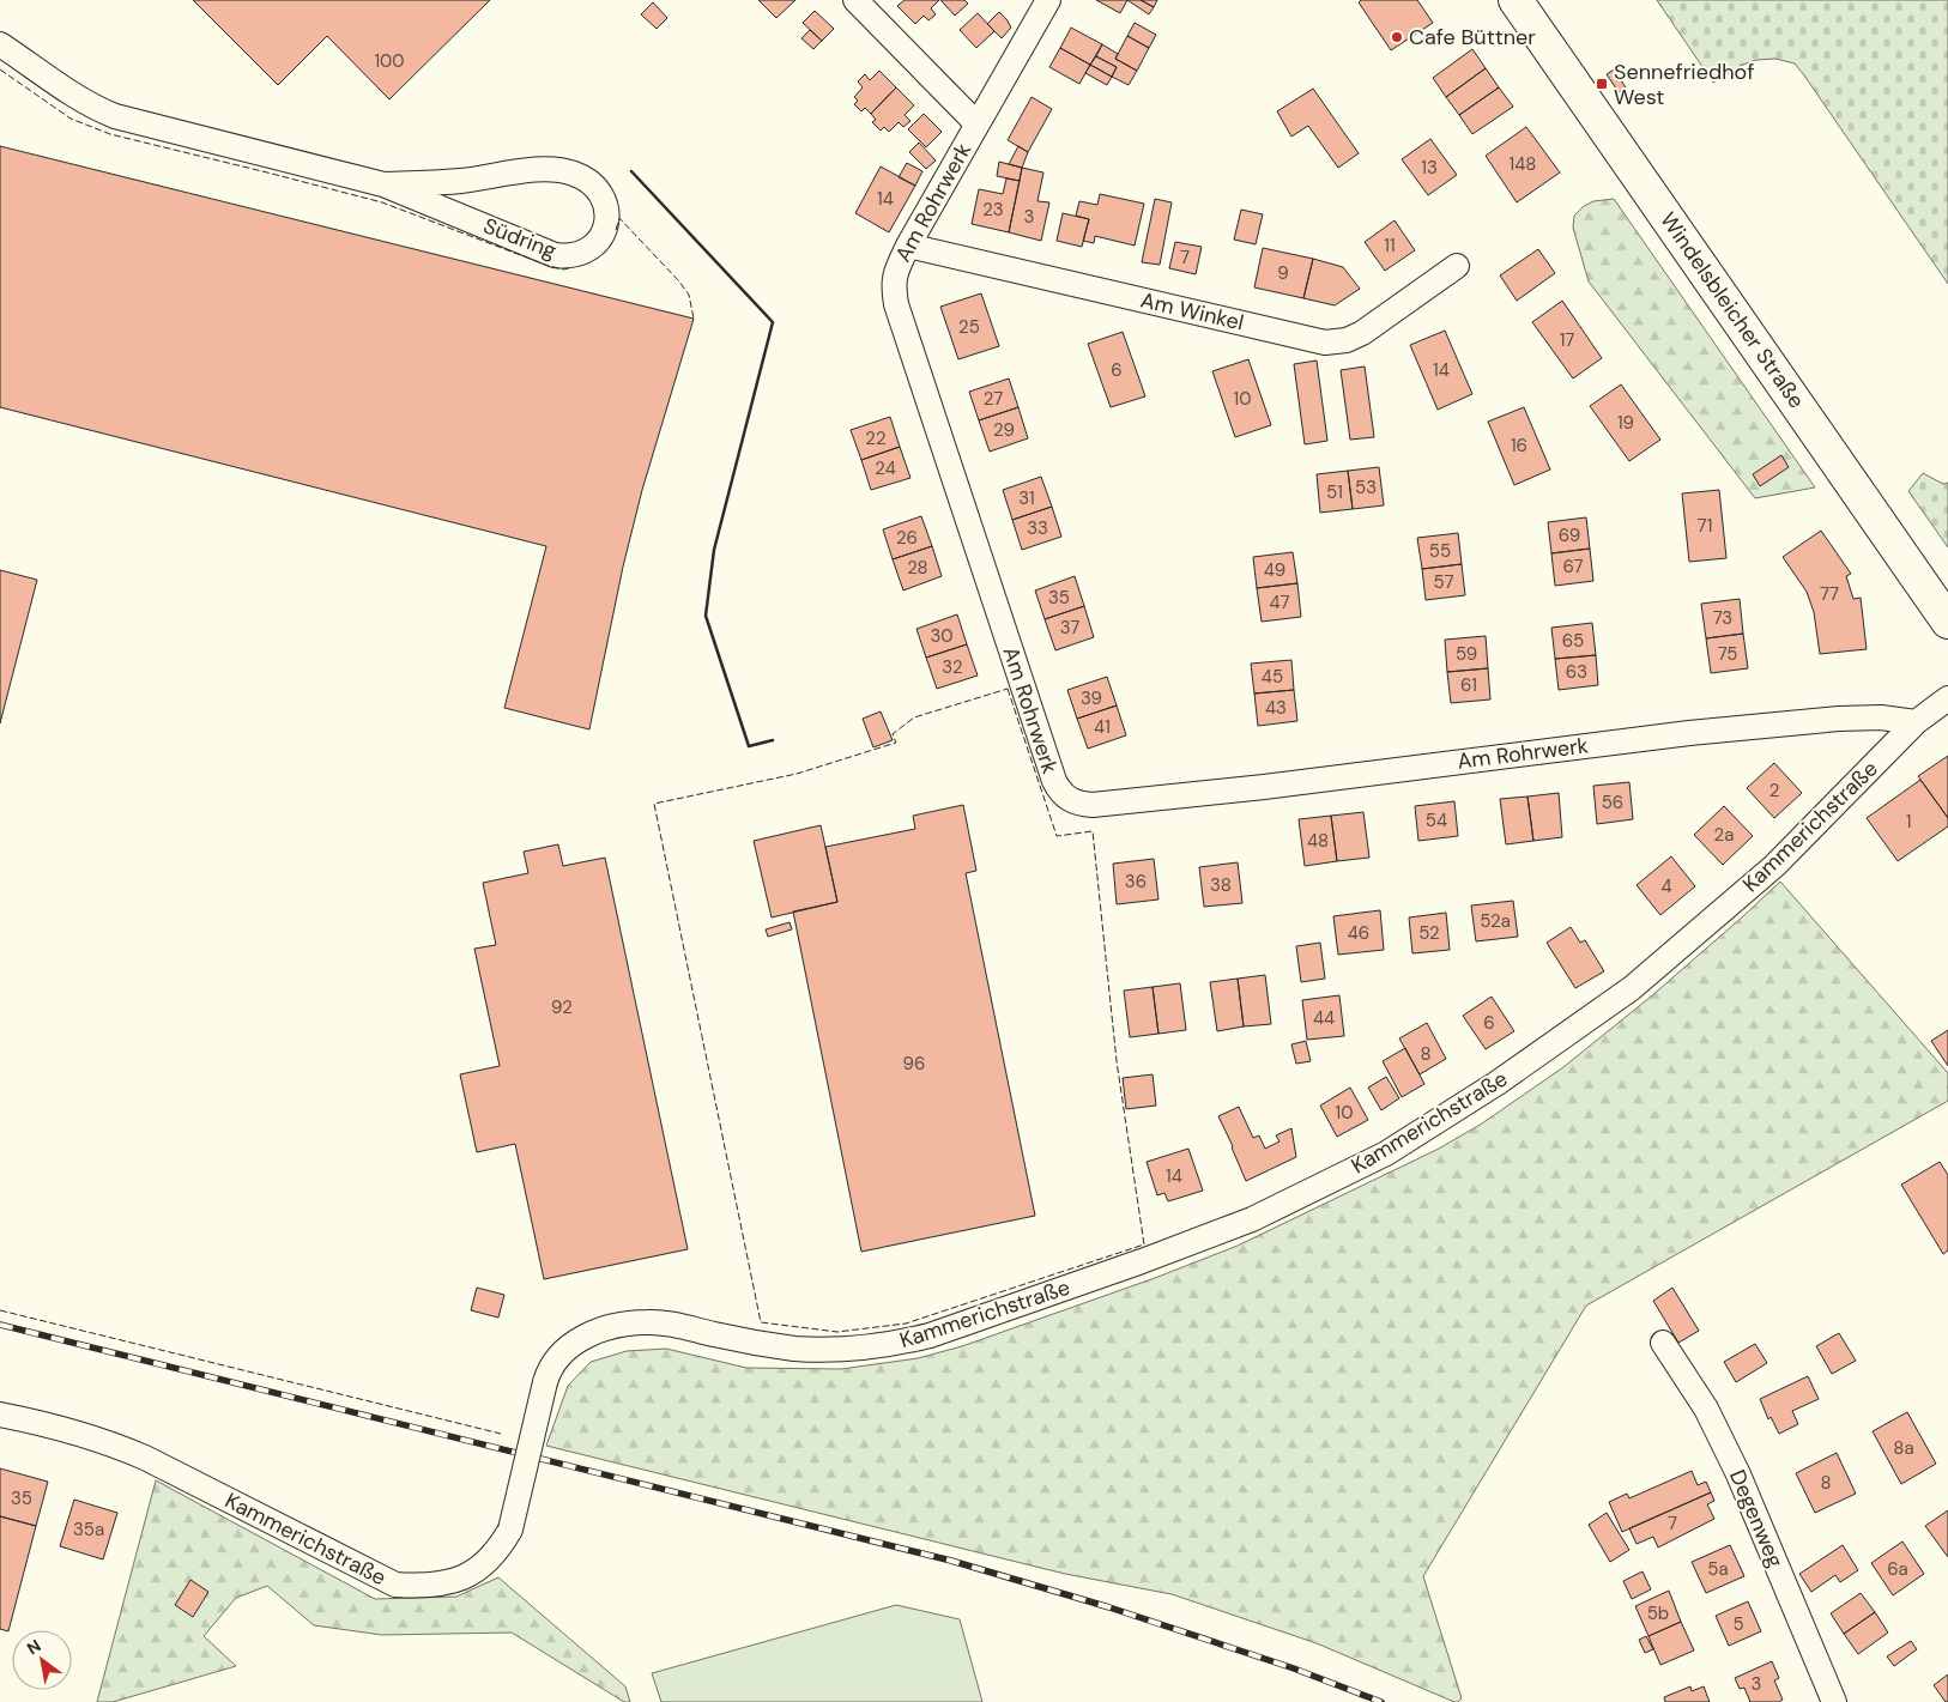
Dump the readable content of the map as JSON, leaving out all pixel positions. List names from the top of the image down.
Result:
{
  "streets": {
    "main road": ["Windelsbleicher Straße"],
    "street": [
      "Am Rohrwerk",
      "Südring",
      "Am Winkel",
      "Kammerichstraße",
      "Degenweg"
    ]
  },
  "crossings": [
    ["Am Rohrwerk", "Am Winkel"],
    ["Am Rohrwerk", "Kammerichstraße"]
  ],
  "places": {
    "other": ["Cafe Büttner"],
    "transit": ["Sennefriedhof West"]
  },
  "house_numbers": [
    "100",
    "148",
    "13",
    "14",
    "23",
    "3",
    "11",
    "7",
    "9",
    "25",
    "17",
    "6",
    "14",
    "27",
    "10",
    "19",
    "29",
    "22",
    "16",
    "24",
    "53",
    "51",
    "31",
    "71",
    "33",
    "69",
    "26",
    "55",
    "67",
    "28",
    "49",
    "57",
    "77",
    "35",
    "47",
    "73",
    "37",
    "30",
    "65",
    "59",
    "75",
    "32",
    "63",
    "45",
    "61",
    "39",
    "43",
    "41",
    "2",
    "56",
    "54",
    "1",
    "2a",
    "48",
    "36",
    "38",
    "4",
    "52a",
    "46",
    "52",
    "92",
    "44",
    "6",
    "8",
    "96",
    "10",
    "14",
    "8a",
    "8",
    "35",
    "7",
    "35a",
    "5a",
    "6a",
    "5b",
    "5",
    "3"
  ],
  "north": "top left"
}
